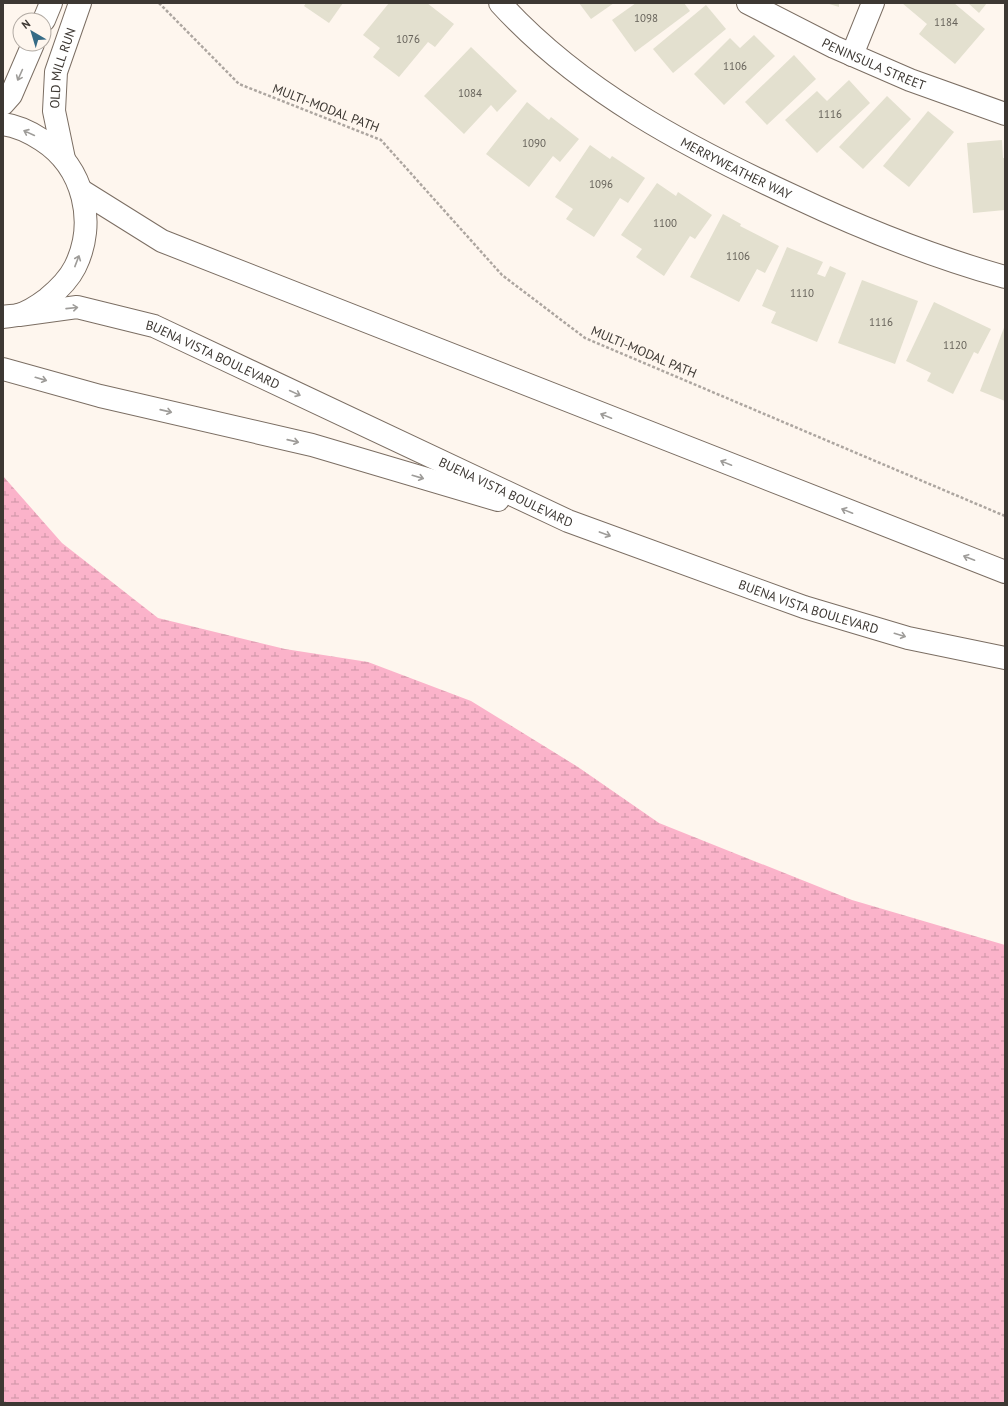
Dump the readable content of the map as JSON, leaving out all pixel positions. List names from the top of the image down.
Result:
{
  "streets": {
    "main road": [
      "PENINSULA STREET",
      "OLD MILL RUN",
      "MERRYWEATHER WAY",
      "BUENA VISTA BOULEVARD"
    ],
    "path": ["MULTI-MODAL PATH"]
  },
  "house_numbers": [
    "1098",
    "1184",
    "1076",
    "1106",
    "1084",
    "1116",
    "1090",
    "1096",
    "1100",
    "1106",
    "1110",
    "1116",
    "1120"
  ],
  "north": "top left"
}
